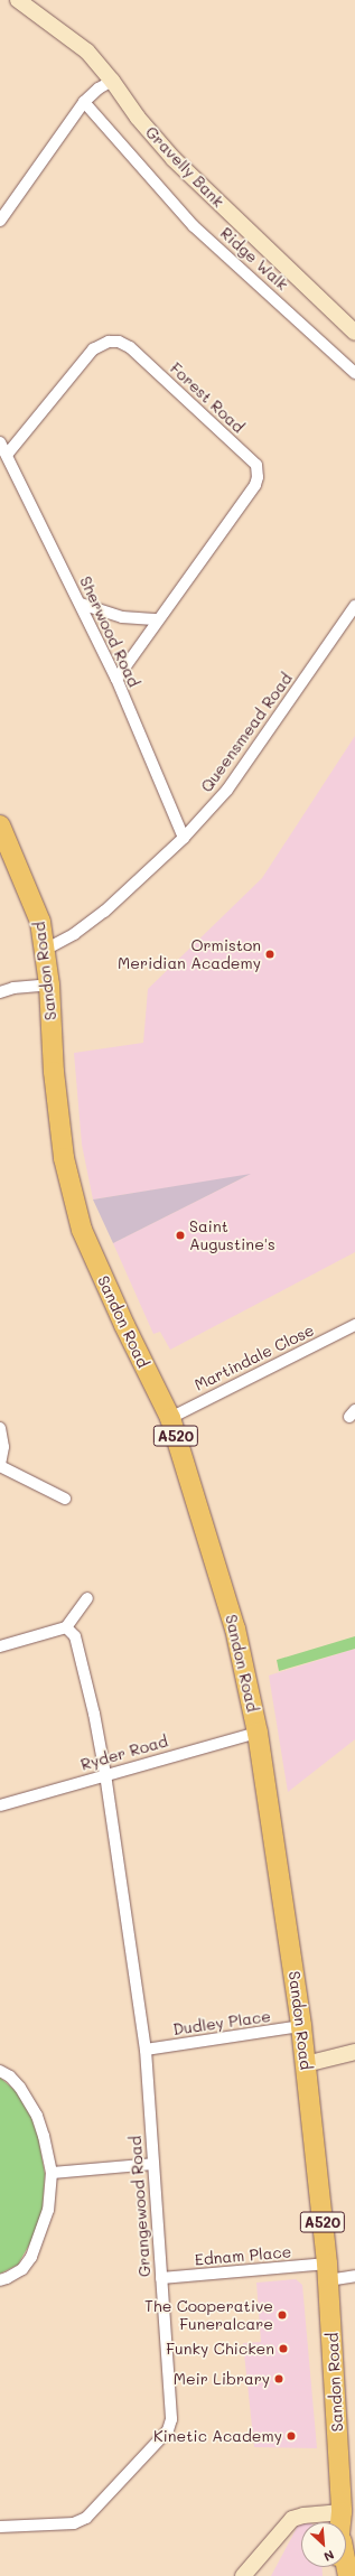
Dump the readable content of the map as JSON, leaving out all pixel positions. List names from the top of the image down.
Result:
{
  "streets": {
    "highway": ["Sandon Road", "A520"],
    "street": [
      "Gravelly Bank",
      "Ridge Walk",
      "Forest Road",
      "Sherwood Road",
      "Queensmead Road",
      "Martindale Close",
      "Ryder Road",
      "Dudley Place",
      "Grangewood Road",
      "Ednam Place"
    ]
  },
  "crossings": [
    ["Forest Road", "Sherwood Road"],
    ["Sherwood Road", "Queensmead Road"],
    ["Queensmead Road", "Sandon Road"],
    ["Sandon Road", "Martindale Close"],
    ["Sandon Road", "Ryder Road"],
    ["Sandon Road", "Dudley Place"],
    ["Sandon Road", "Ednam Place"],
    ["Ryder Road", "Grangewood Road"],
    ["Dudley Place", "Grangewood Road"],
    ["Grangewood Road", "Ednam Place"]
  ],
  "places": [
    "Ormiston Meridian Academy",
    "Saint Augustine's",
    "The Cooperative Funeralcare",
    "Funky Chicken",
    "Meir Library",
    "Kinetic Academy"
  ],
  "north": "bottom right"
}
